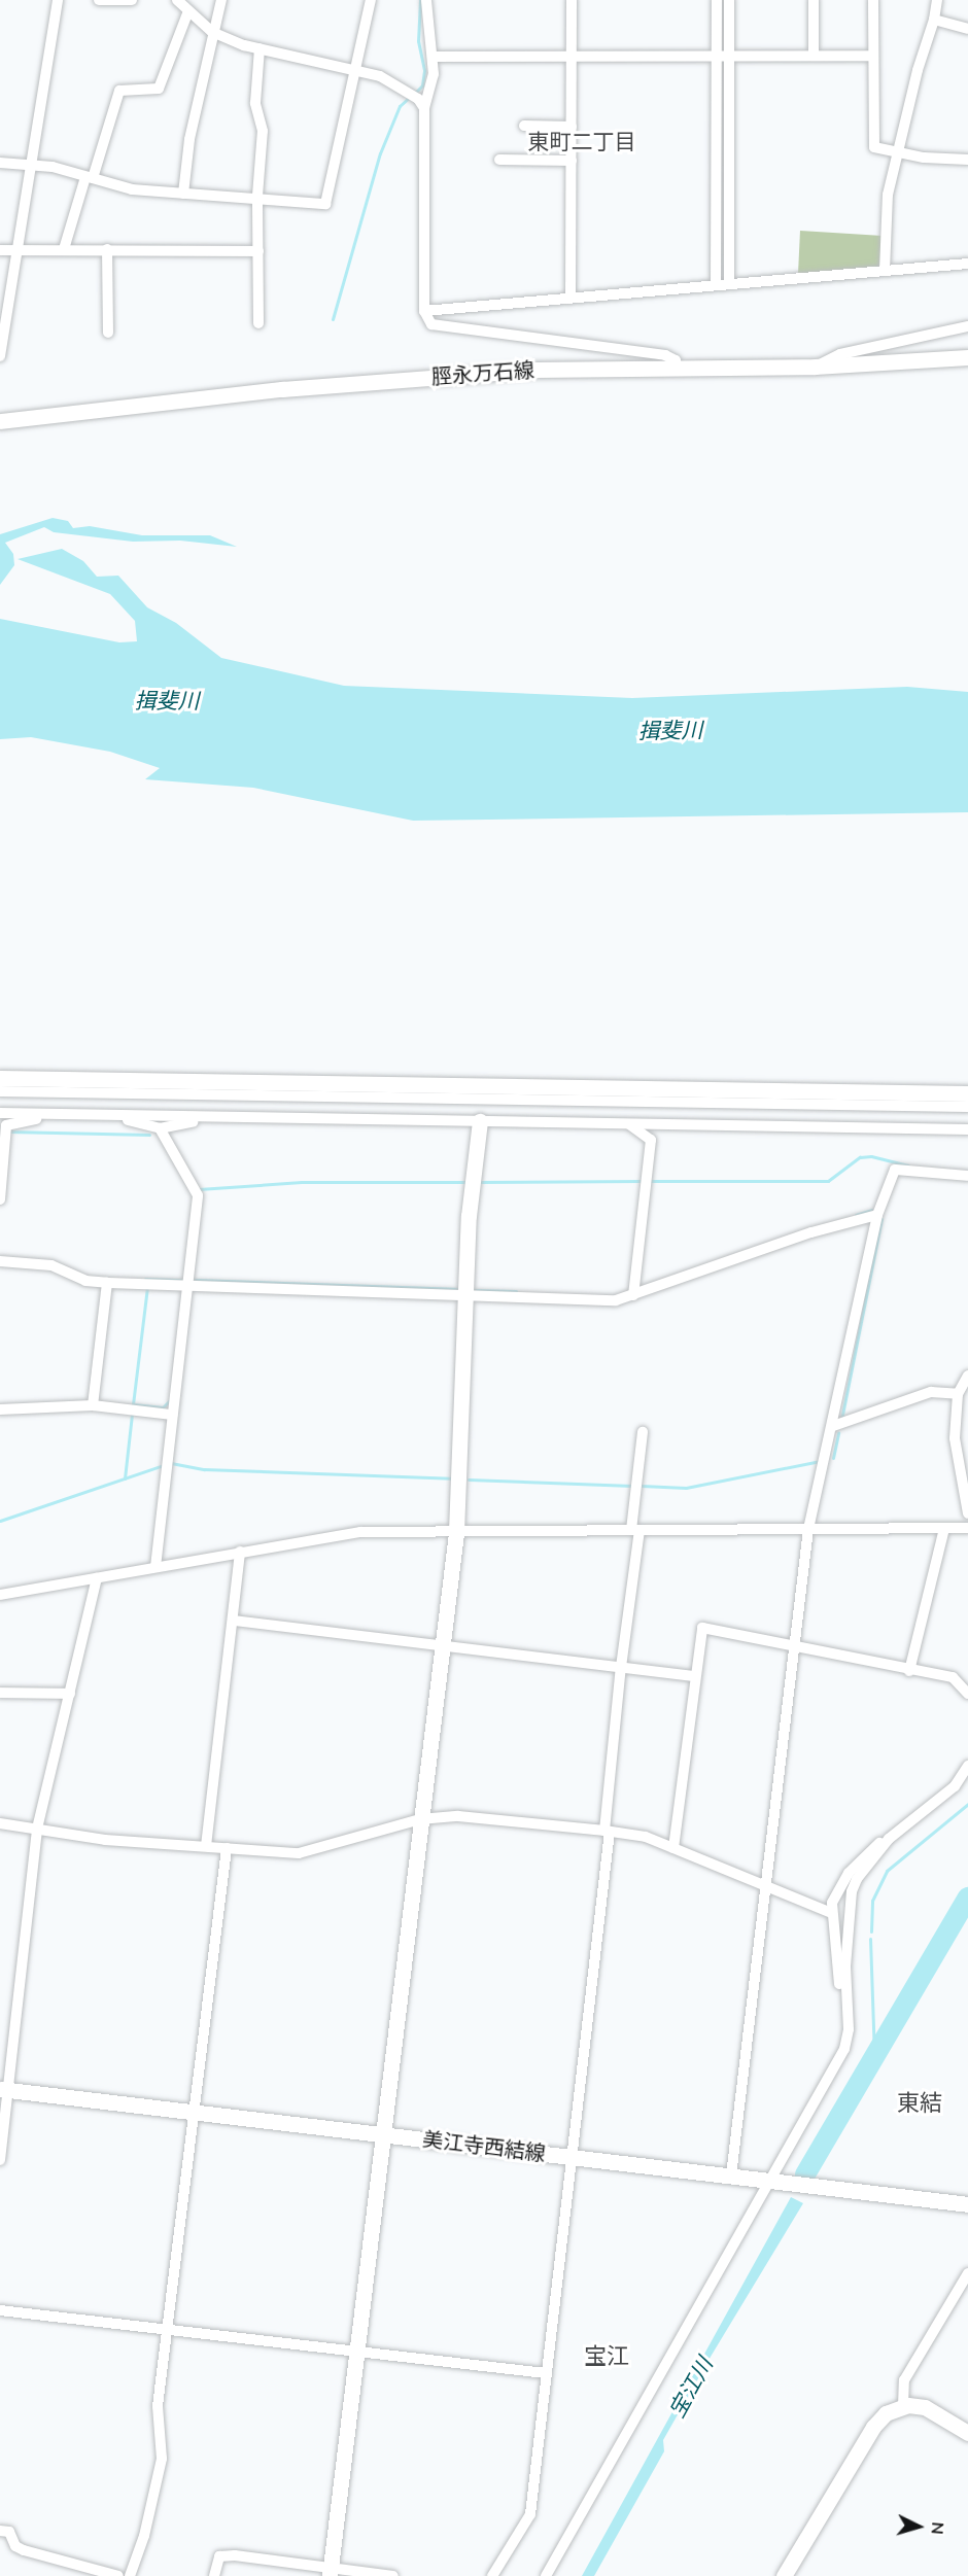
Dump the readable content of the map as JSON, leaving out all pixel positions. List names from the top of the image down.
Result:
{
  "streets": {
    "street": ["脛永万石線", "美江寺西結線"]
  },
  "districts": ["東町二丁目", "東結", "宝江"],
  "water": ["揖斐川", "宝江川"],
  "north": "right"
}
